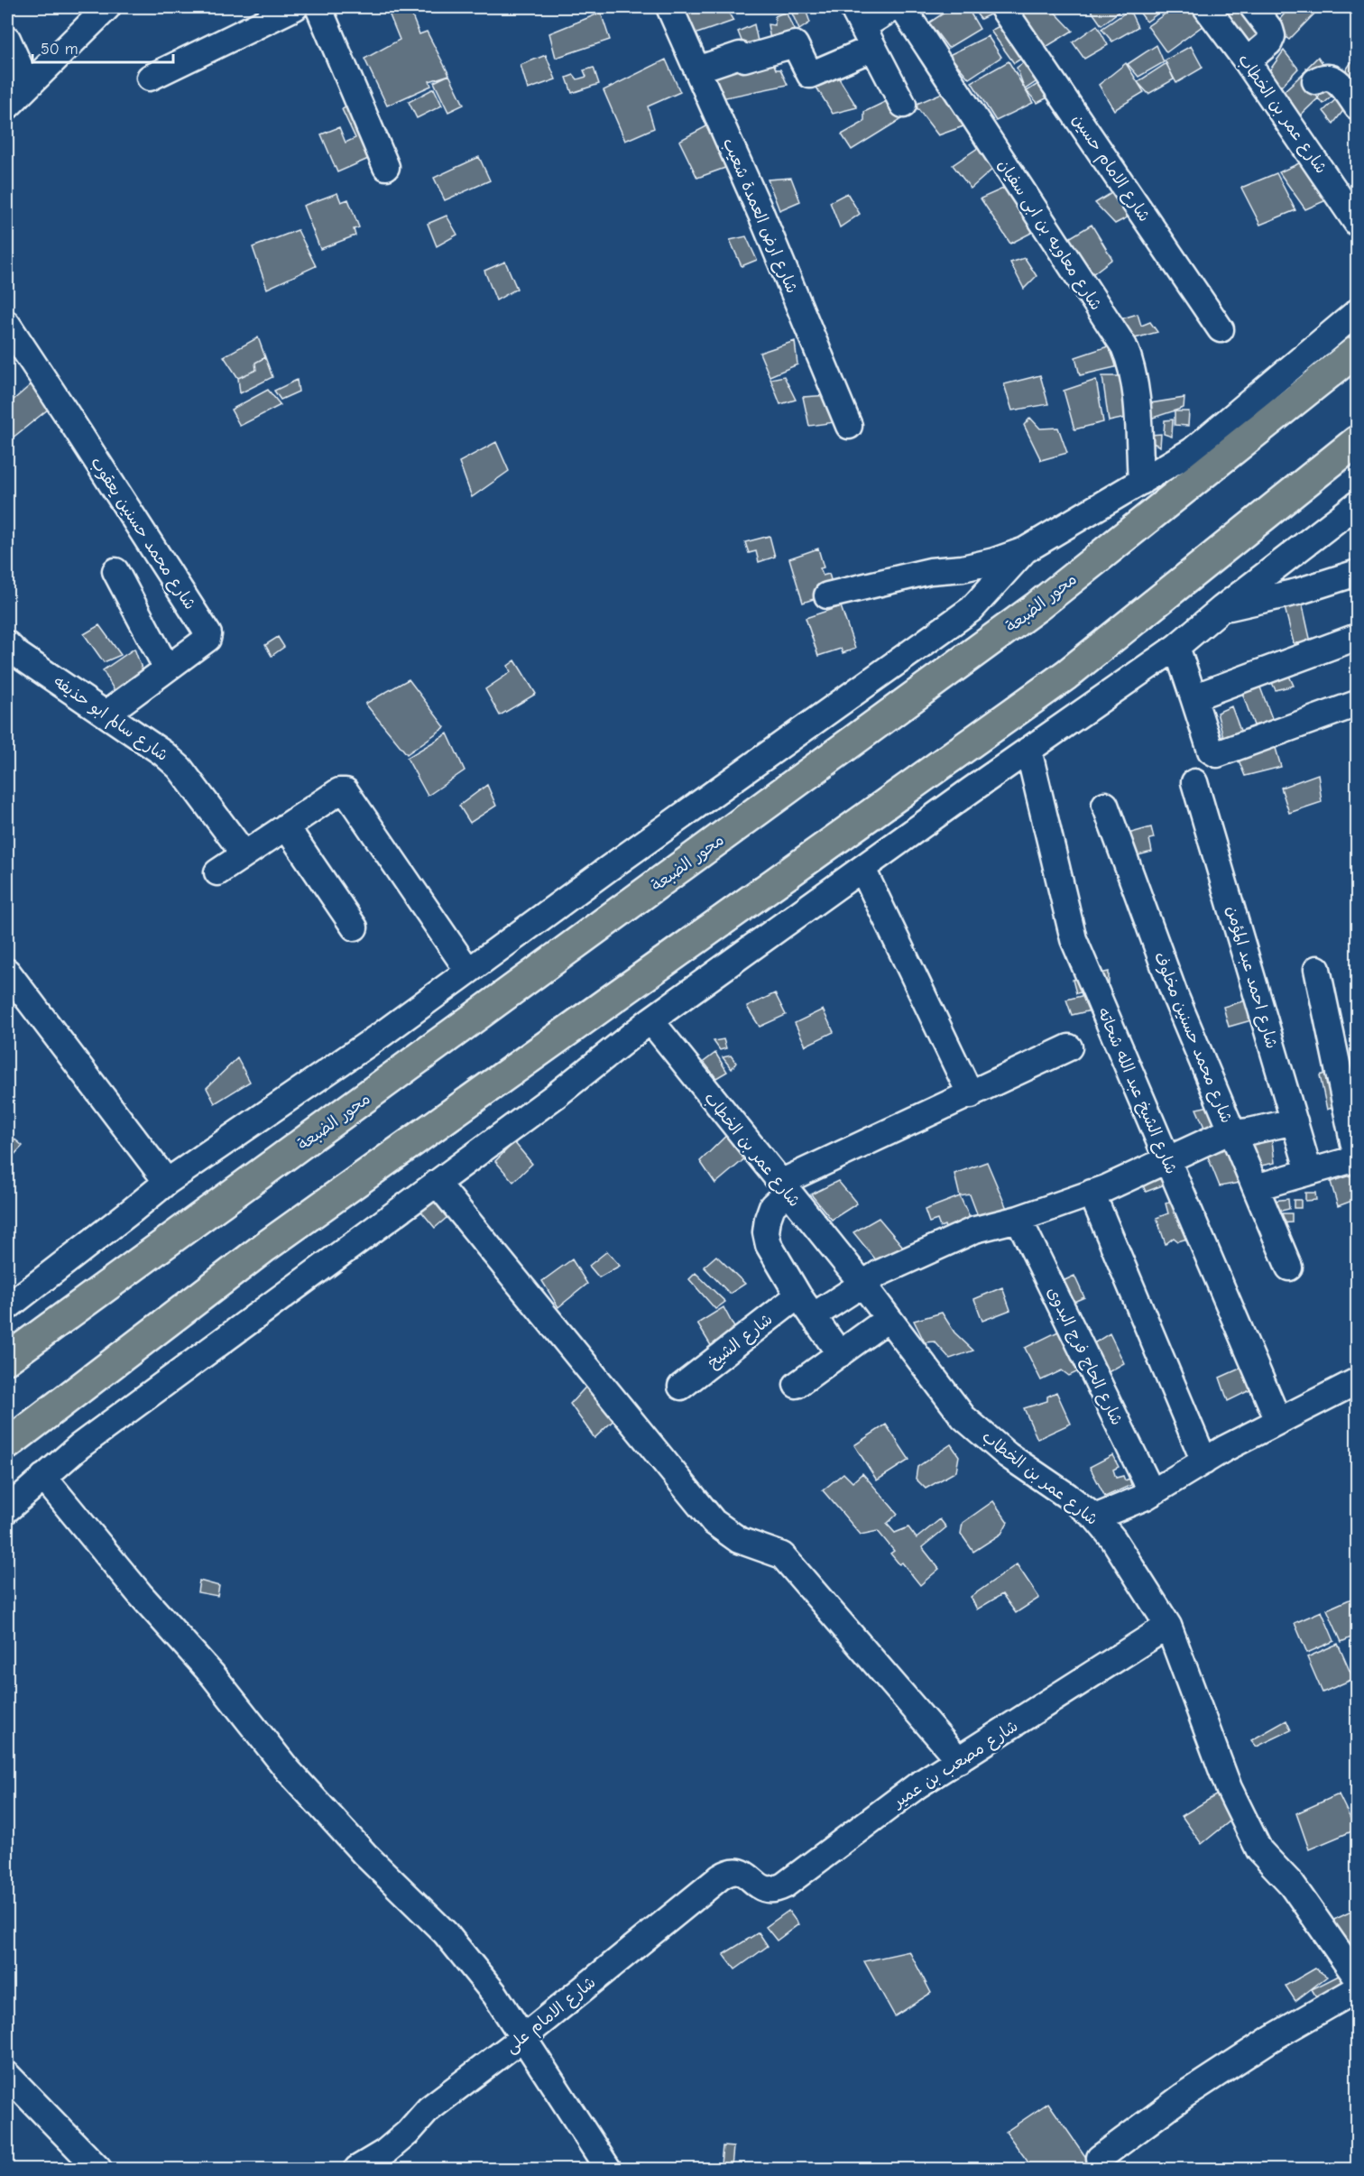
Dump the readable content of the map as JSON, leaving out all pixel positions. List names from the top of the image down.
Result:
{
  "streets": {
    "highway": ["محور الضبعة"],
    "street": [
      "شارع عمر بن الخطاب",
      "شارع الامام حسين",
      "شارع ارض العمدة شعيب",
      "شارع معاويه بن ابى سفيان",
      "شارع محمد حسنين يعقوب",
      "شارع سالم ابو حذيفه",
      "شارع احمد عبد المؤمن",
      "شارع محمد حسنين مخلوف",
      "شارع الشيخ عبد الله شحاته",
      "شارع الشيخ",
      "شارع الحاج فرج البدوى",
      "شارع مصعب بن عمير",
      "شارع الامام على"
    ]
  },
  "crossings": [
    ["شارع عمر بن الخطاب", "شارع الشيخ"],
    ["شارع عمر بن الخطاب", "شارع مصعب بن عمير"],
    ["شارع محمد حسنين يعقوب", "شارع سالم ابو حذيفه"],
    ["شارع احمد عبد المؤمن", "شارع الشيخ"],
    ["شارع محمد حسنين مخلوف", "شارع الشيخ"],
    ["شارع الشيخ عبد الله شحاته", "شارع الشيخ"],
    ["شارع الشيخ", "شارع الحاج فرج البدوى"],
    ["شارع مصعب بن عمير", "شارع الامام على"]
  ],
  "scale_bar": "50 m"
}
